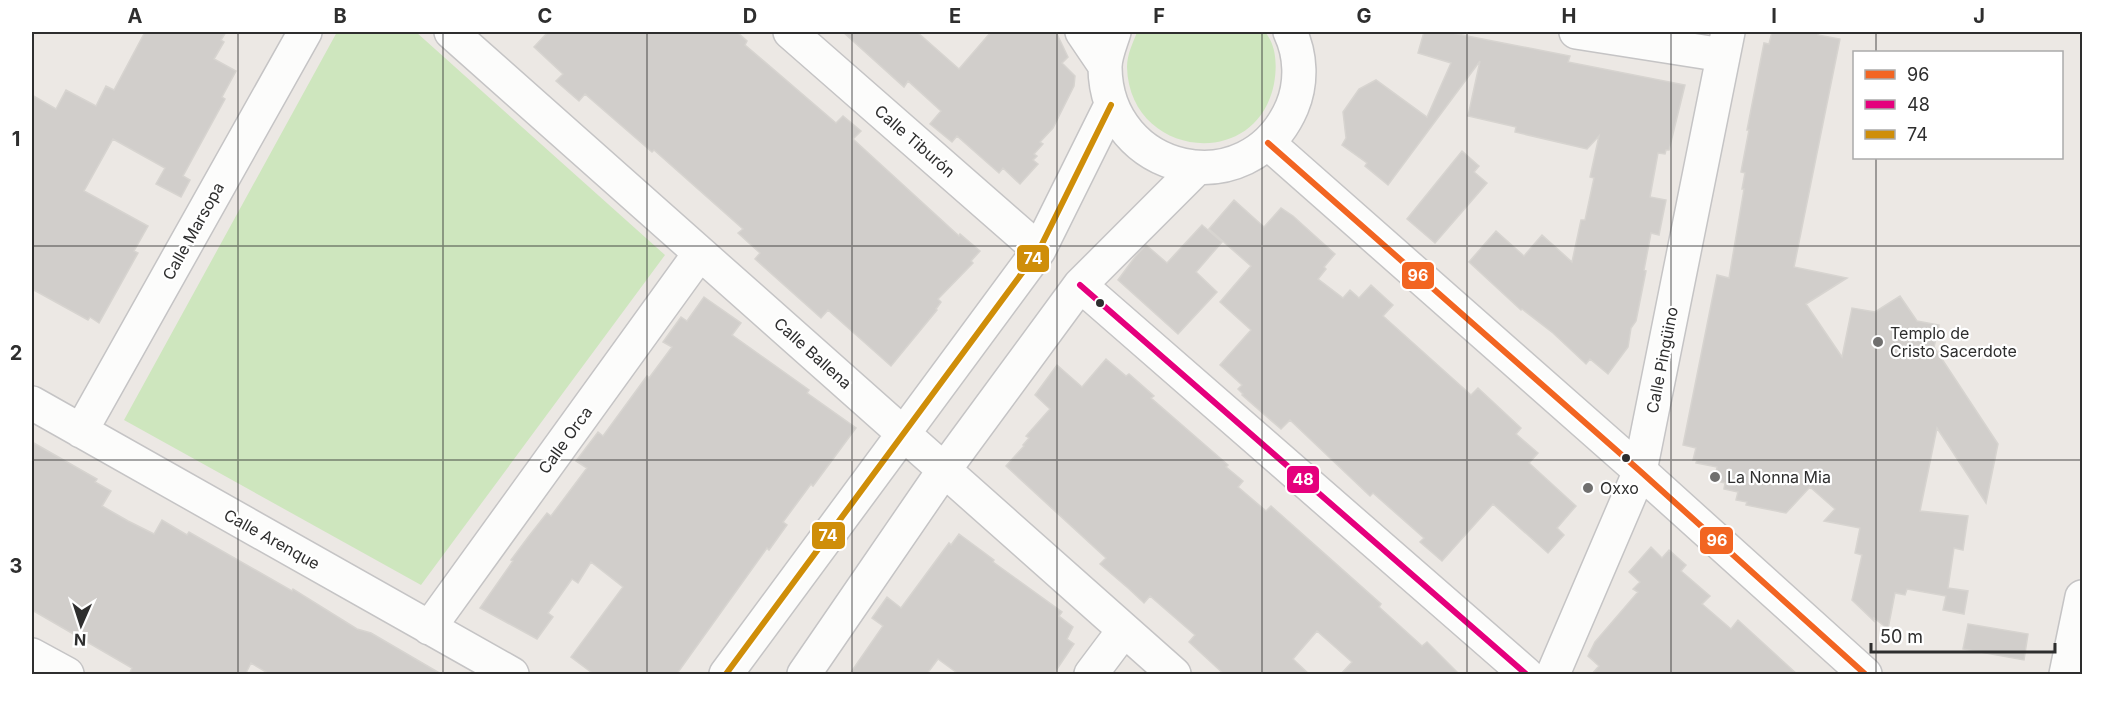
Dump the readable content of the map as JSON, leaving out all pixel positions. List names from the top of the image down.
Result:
{
  "streets": {
    "street": [
      "Calle Tiburón",
      "Calle Marsopa",
      "Calle Ballena",
      "Calle Pingüino",
      "Calle Orca",
      "Calle Arenque"
    ]
  },
  "crossings": [
    ["Calle Marsopa", "Calle Arenque"],
    ["Calle Ballena", "Calle Orca"],
    ["Calle Orca", "Calle Arenque"]
  ],
  "places": ["Templo de Cristo Sacerdote", "La Nonna Mia", "Oxxo"],
  "lines": ["transit line 74", "transit line 96", "transit line 48"],
  "legend": ["96", "48", "74"],
  "scale_bar": "50 m",
  "north": "bottom",
  "grid": {
    "columns": [
      "A",
      "B",
      "C",
      "D",
      "E",
      "F",
      "G",
      "H",
      "I",
      "J"
    ],
    "rows": ["1", "2", "3"]
  }
}
